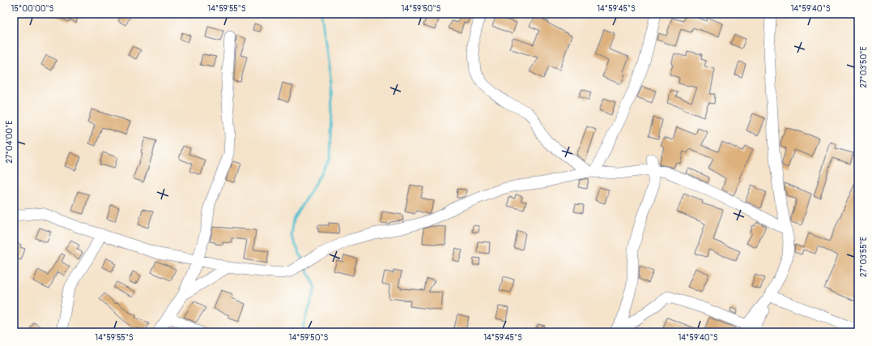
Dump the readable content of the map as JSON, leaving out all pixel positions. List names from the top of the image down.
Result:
{
  "coordinates": [
    "15°00'00\"S",
    "14°59'55\"S",
    "14°59'50\"S",
    "14°59'45\"S",
    "14°59'40\"S",
    "27°03'50\"E",
    "27°04'00\"E",
    "27°03'55\"E"
  ]
}
